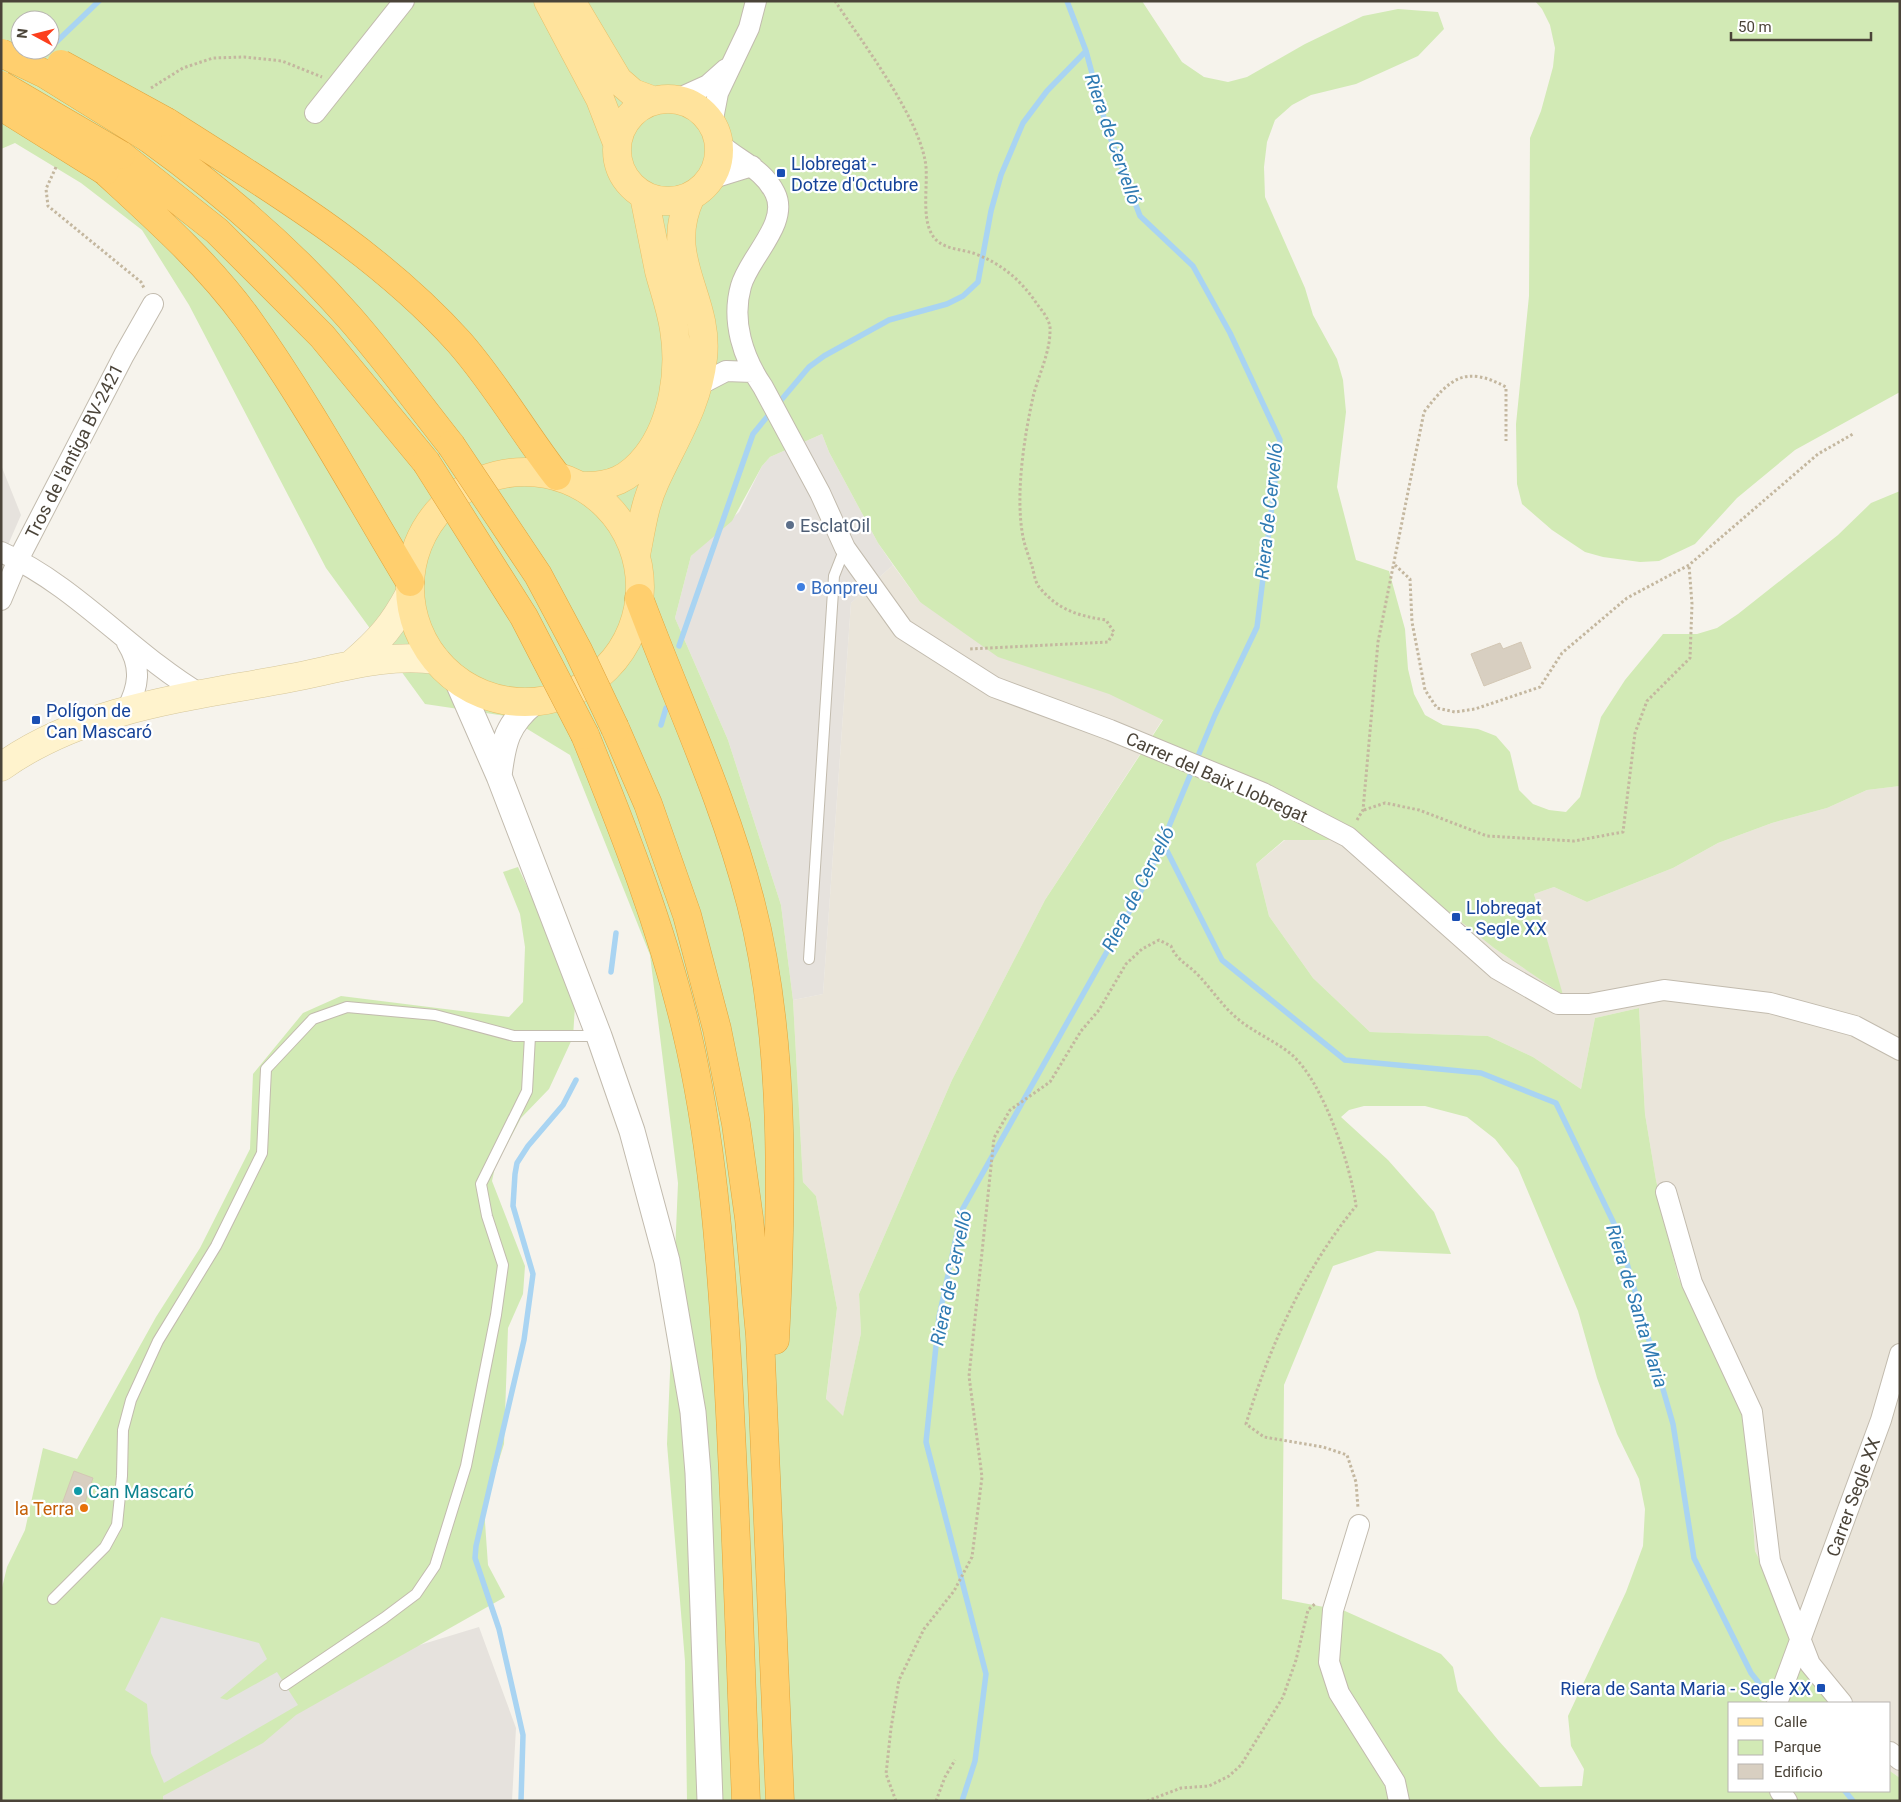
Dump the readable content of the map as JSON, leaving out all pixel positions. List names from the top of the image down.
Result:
{
  "streets": {
    "street": ["Tros de l'antiga BV-2421", "Carrer del Baix Llobregat", "Carrer Segle XX"]
  },
  "water": ["Riera de Cervelló", "Riera de Santa Maria"],
  "places": {
    "transit": [
      "Llobregat - Dotze d'Octubre",
      "Polígon de Can Mascaró",
      "Llobregat - Segle XX",
      "Riera de Santa Maria - Segle XX"
    ],
    "other": [
      "EsclatOil",
      "Bonpreu",
      "Can Mascaró",
      "la Terra"
    ]
  },
  "legend": ["Calle", "Parque", "Edificio"],
  "scale_bar": "50 m",
  "north": "left"
}
